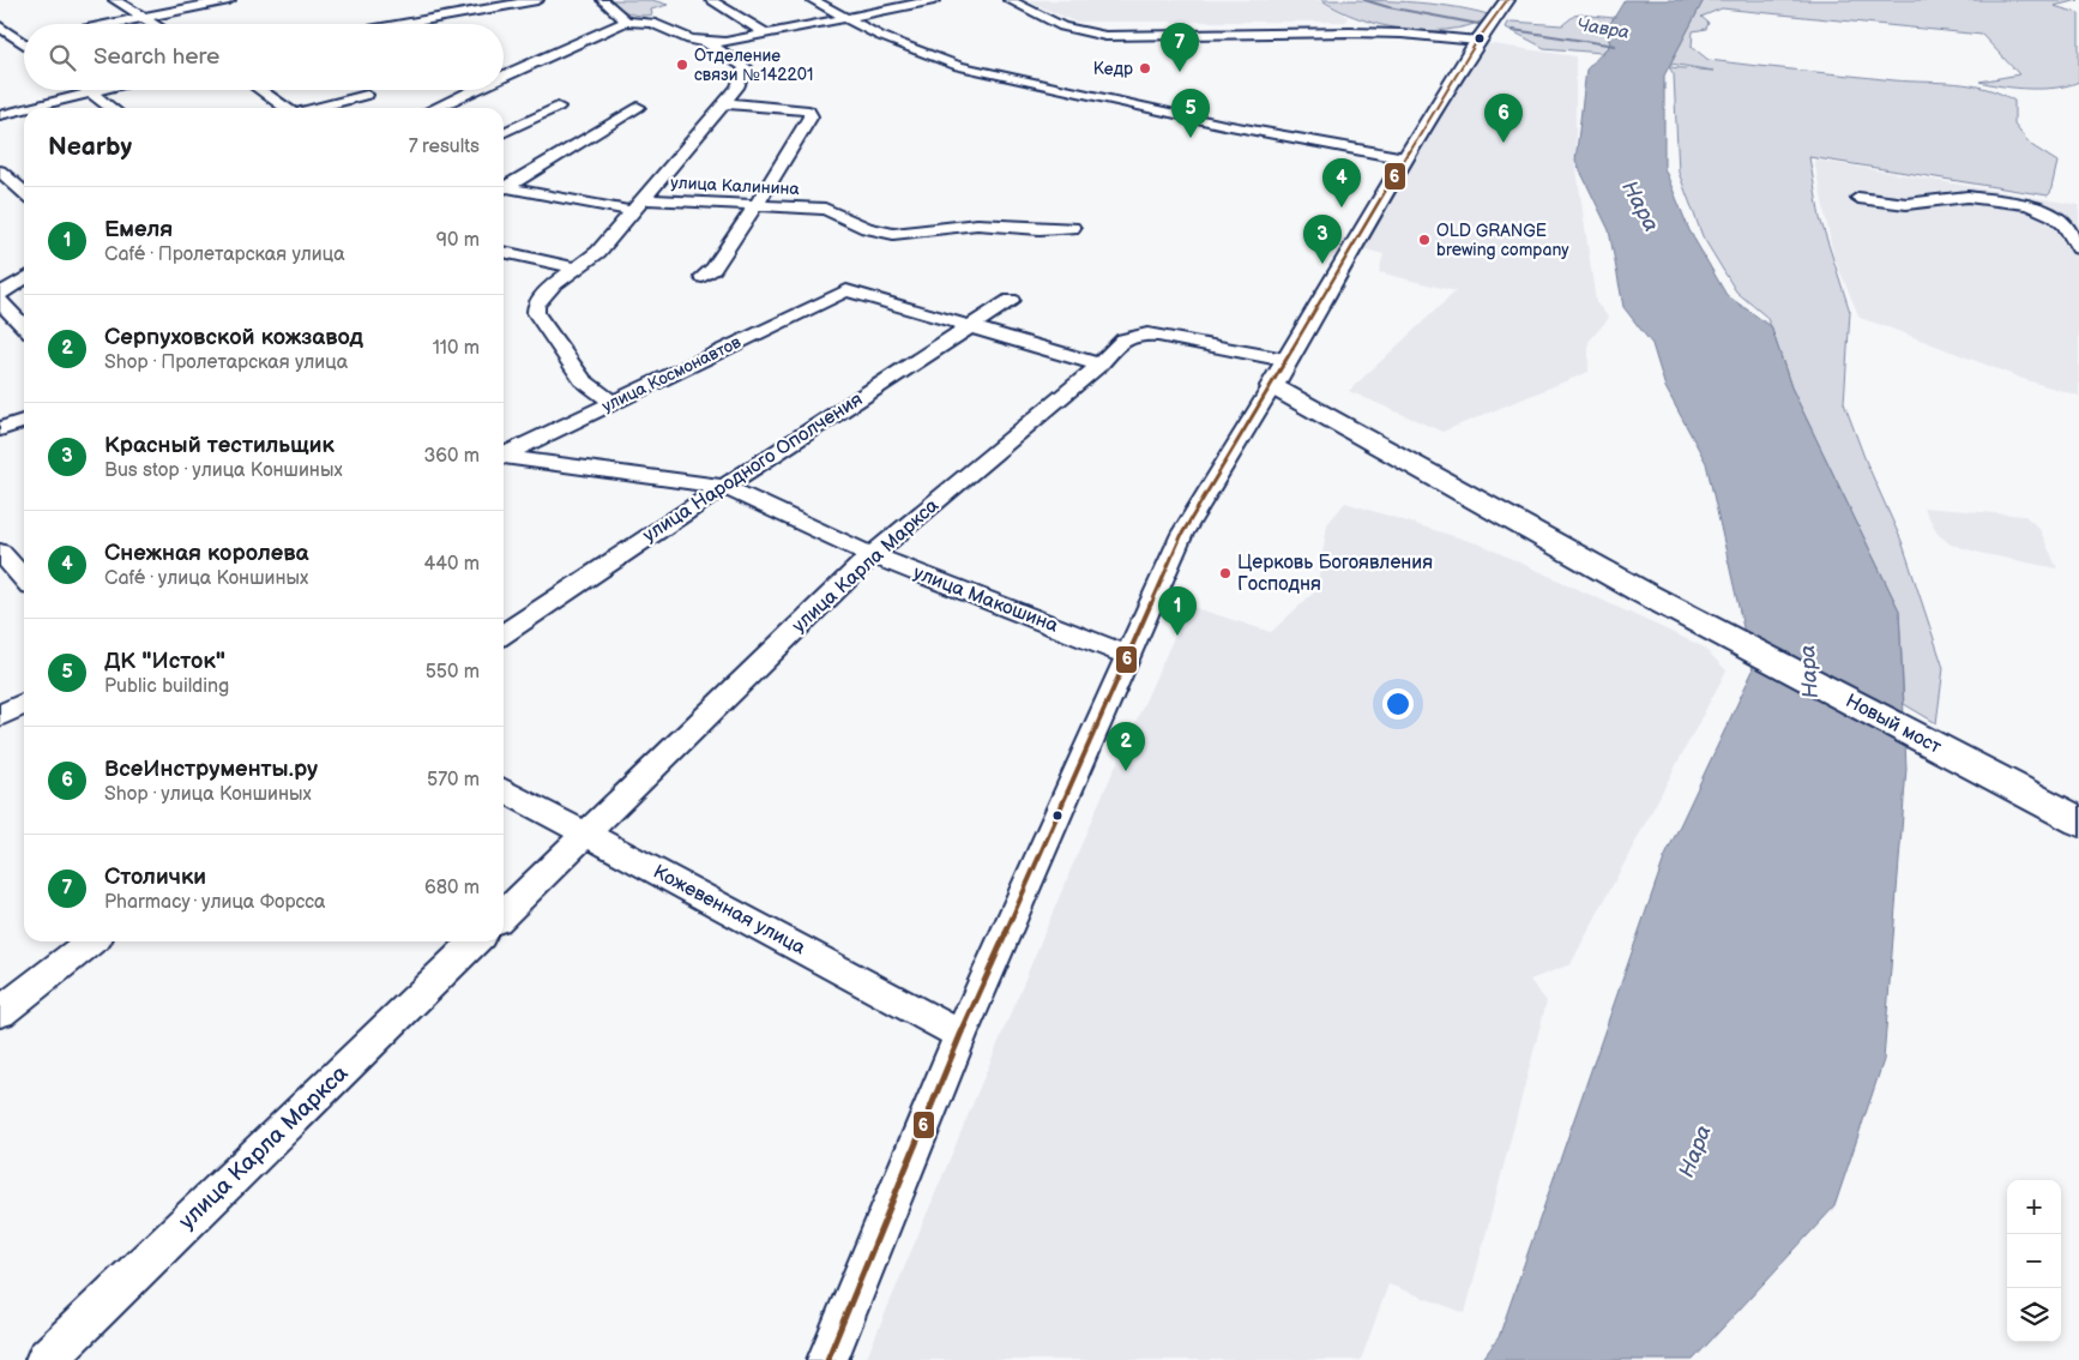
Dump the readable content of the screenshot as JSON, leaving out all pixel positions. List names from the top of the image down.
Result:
{
  "streets": {
    "main road": ["Новый мост"],
    "street": [
      "улица Калинина",
      "улица Космонавтов",
      "улица Народного Ополчения",
      "улица Карла Маркса",
      "улица Макошина",
      "Кожевенная улица"
    ]
  },
  "crossings": [
    ["улица Космонавтов", "улица Народного Ополчения"],
    ["улица Народного Ополчения", "улица Макошина"],
    ["улица Карла Маркса", "улица Макошина"],
    ["улица Карла Маркса", "Кожевенная улица"]
  ],
  "water": ["Чавра", "Нара"],
  "places": [
    "Отделение связи №142201",
    "Кедр",
    "OLD GRANGE brewing company",
    "Церковь Богоявления Господня"
  ],
  "lines": ["transit line 6"],
  "page": {
    "pins": [
      "7",
      "5",
      "6",
      "4",
      "3",
      "1",
      "2"
    ],
    "search": "Search here",
    "heading": ["Nearby", "7 results"],
    "list": [
      {
        "mark": "1",
        "name": "Емеля",
        "note": "Café · Пролетарская улица",
        "value": "90 m"
      },
      {
        "mark": "2",
        "name": "Серпуховской кожзавод",
        "note": "Shop · Пролетарская улица",
        "value": "110 m"
      },
      {
        "mark": "3",
        "name": "Красный тестильщик",
        "note": "Bus stop · улица Коншиных",
        "value": "360 m"
      },
      {
        "mark": "4",
        "name": "Снежная королева",
        "note": "Café · улица Коншиных",
        "value": "440 m"
      },
      {
        "mark": "5",
        "name": "ДК \"Исток\"",
        "note": "Public building",
        "value": "550 m"
      },
      {
        "mark": "6",
        "name": "ВсеИнструменты.ру",
        "note": "Shop · улица Коншиных",
        "value": "570 m"
      },
      {
        "mark": "7",
        "name": "Столички",
        "note": "Pharmacy · улица Форсса",
        "value": "680 m"
      }
    ],
    "map_buttons": ["+", "−"]
  }
}
